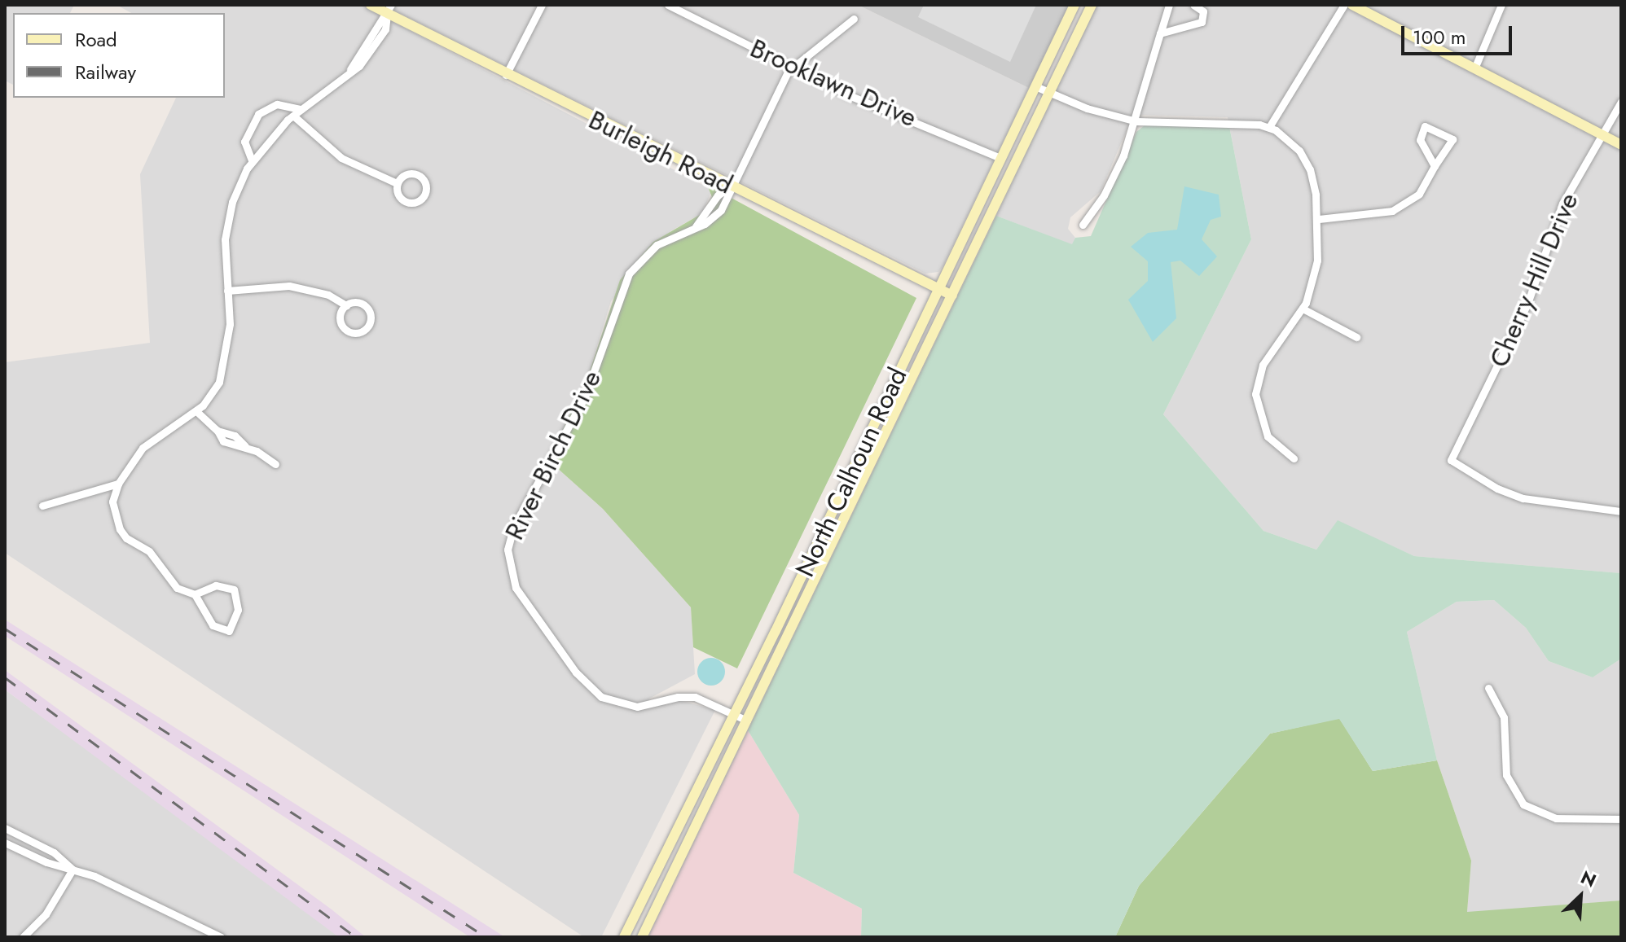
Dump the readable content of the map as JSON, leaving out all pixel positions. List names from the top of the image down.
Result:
{
  "streets": {
    "main road": ["Burleigh Road", "North Calhoun Road"],
    "street": ["Brooklawn Drive", "Cherry Hill Drive", "River Birch Drive"]
  },
  "crossings": [
    ["Brooklawn Drive", "River Birch Drive"],
    ["Brooklawn Drive", "North Calhoun Road"],
    ["Burleigh Road", "River Birch Drive"],
    ["Burleigh Road", "North Calhoun Road"],
    ["River Birch Drive", "North Calhoun Road"]
  ],
  "legend": ["Road", "Railway"],
  "scale_bar": "100 m",
  "north": "top right"
}
